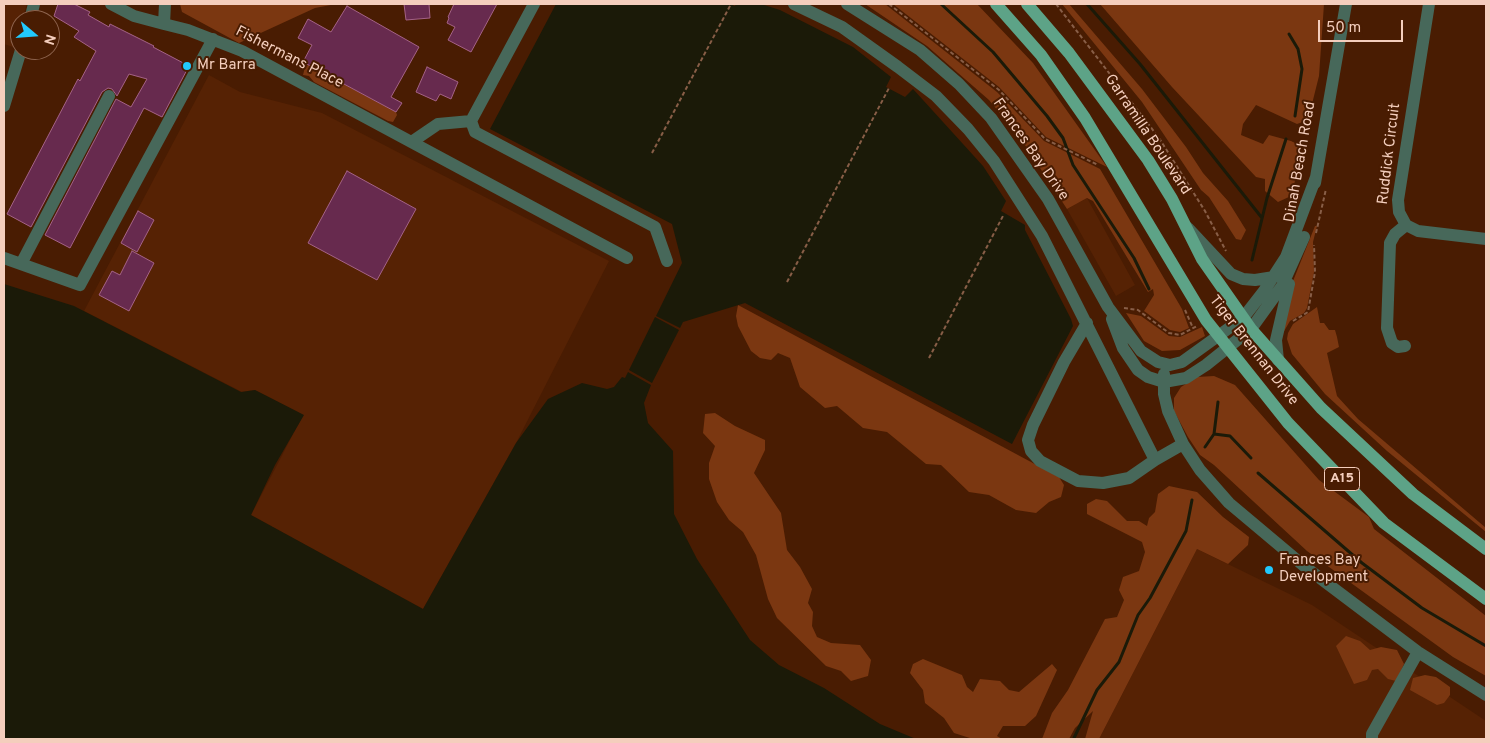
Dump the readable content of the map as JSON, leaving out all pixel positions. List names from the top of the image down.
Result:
{
  "streets": {
    "main road": ["Garramilla Boulevard", "Tiger Brennan Drive", "A15"],
    "street": [
      "Fishermans Place",
      "Frances Bay Drive",
      "Ruddick Circuit",
      "Dinah Beach Road"
    ]
  },
  "crossings": [
    ["Garramilla Boulevard", "Tiger Brennan Drive"],
    ["Frances Bay Drive", "Dinah Beach Road"],
    ["Dinah Beach Road", "Tiger Brennan Drive"]
  ],
  "places": ["Mr Barra", "Frances Bay Development"],
  "scale_bar": "50 m",
  "north": "right"
}
